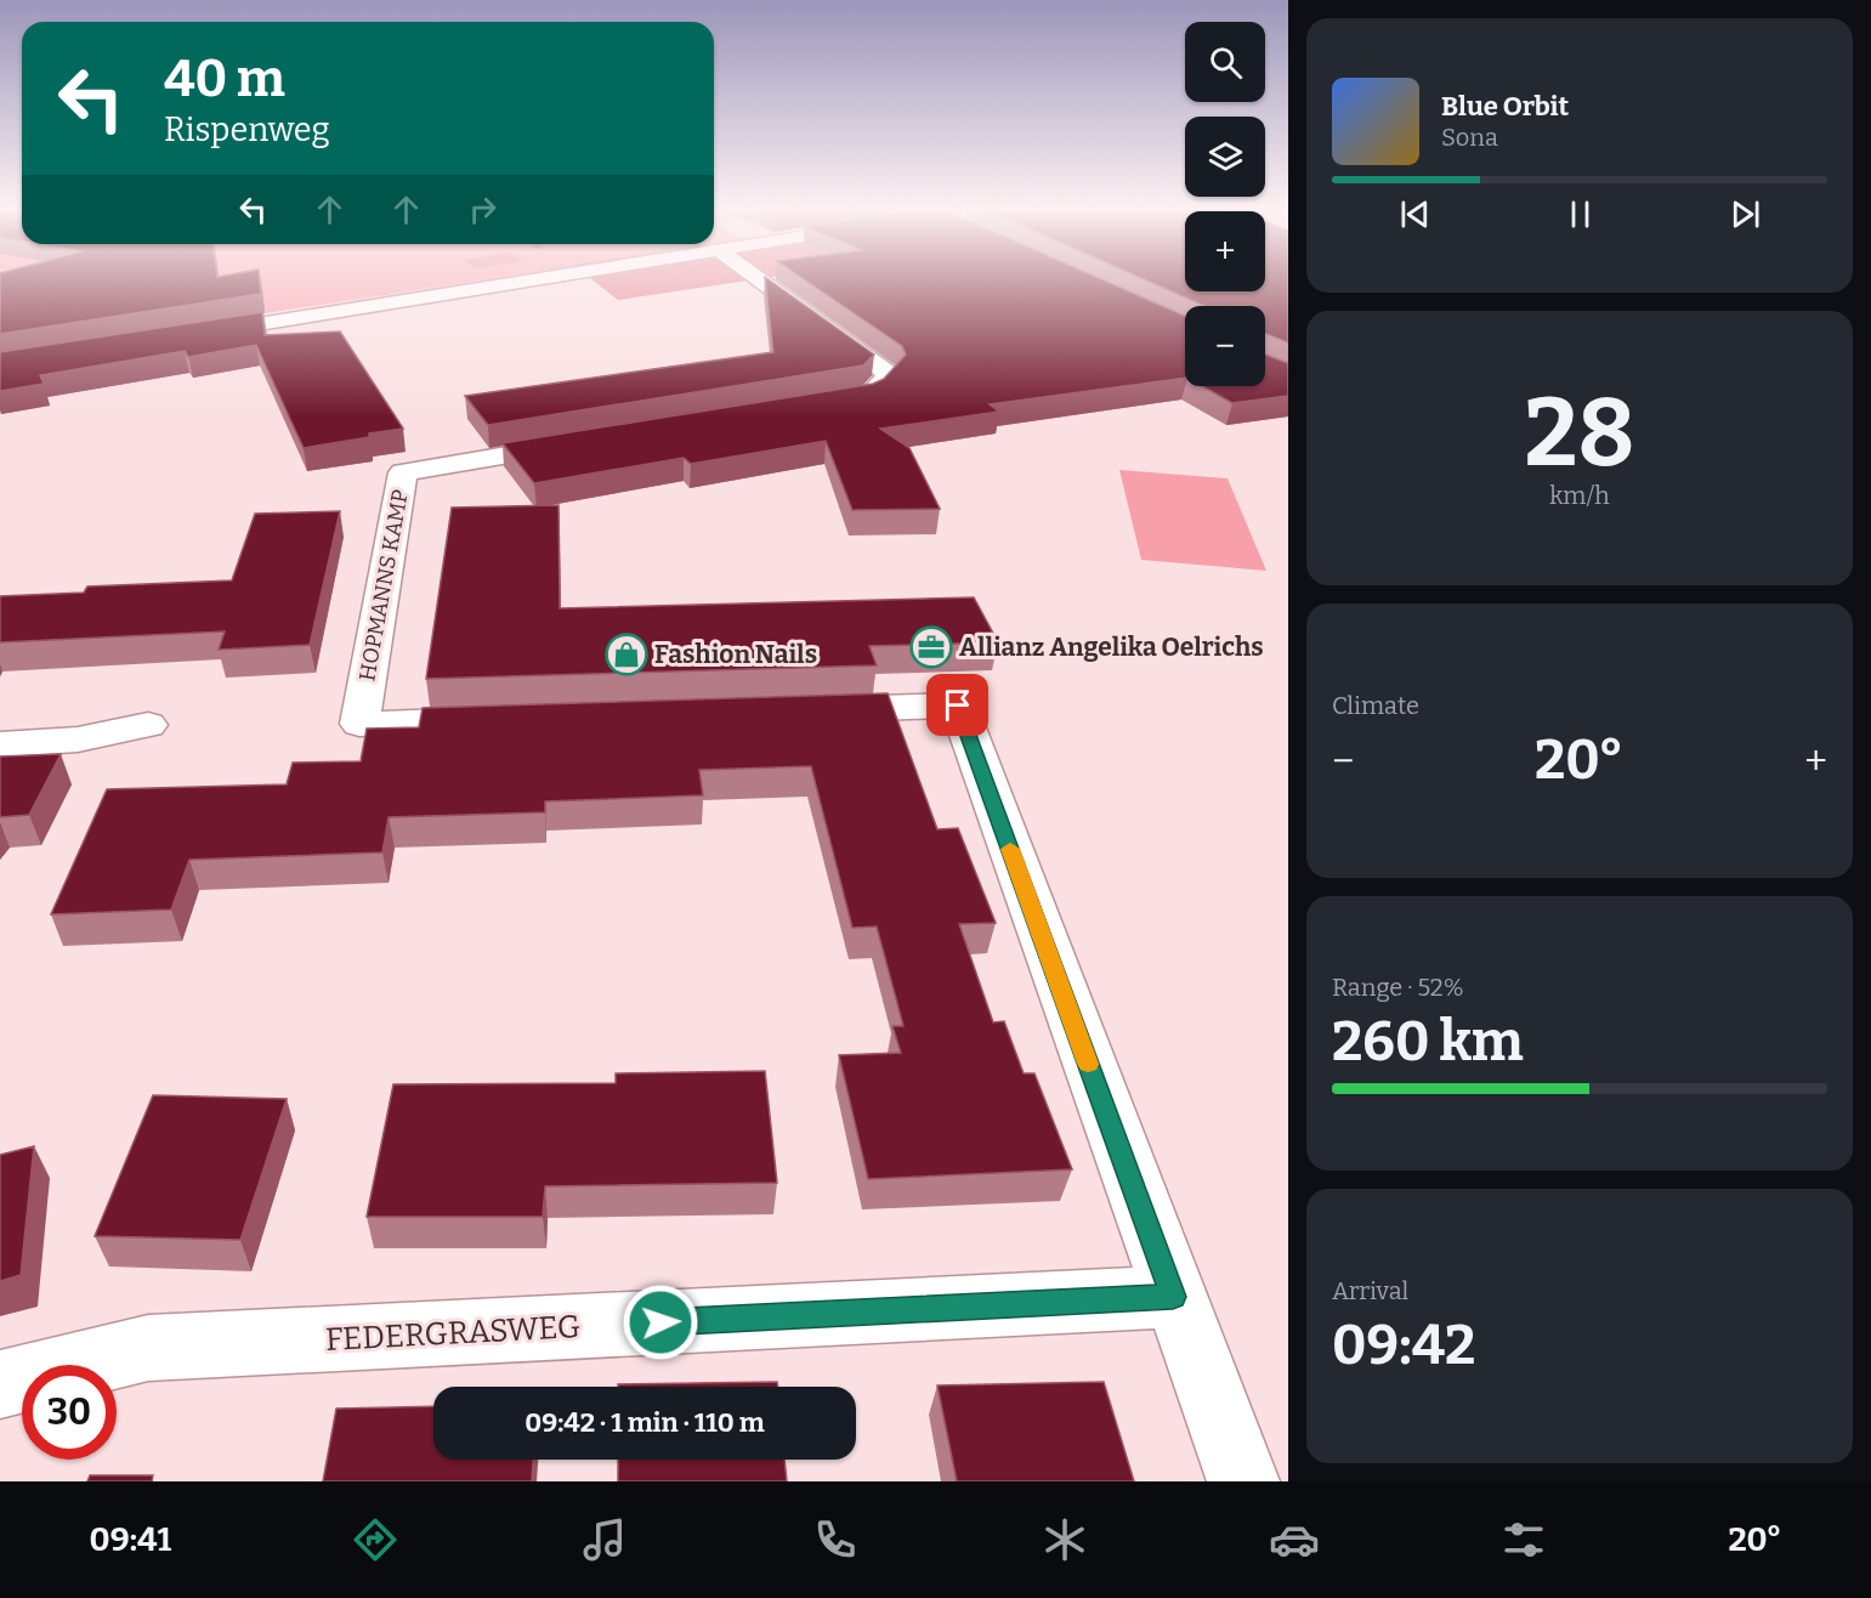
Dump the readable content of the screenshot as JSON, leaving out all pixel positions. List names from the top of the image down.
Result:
{
  "streets": {
    "street": ["HOPMANNS KAMP", "FEDERGRASWEG"]
  },
  "places": {
    "office": ["Allianz Angelika Oelrichs"],
    "shop": ["Fashion Nails"]
  },
  "page": {
    "map_buttons": ["+", "−"],
    "turn": ["40 m", "Rispenweg"],
    "song": ["Blue Orbit", "Sona"],
    "tile": [
      ["28", "km/h"],
      "Climate",
      ["Range · 52%", "260 km"],
      ["Arrival", "09:42"]
    ],
    "heat": ["−", "20°", "+"],
    "limit": "30",
    "trip": "09:42 · 1 min · 110 m",
    "tabs": ["09:41", "20°"]
  }
}
